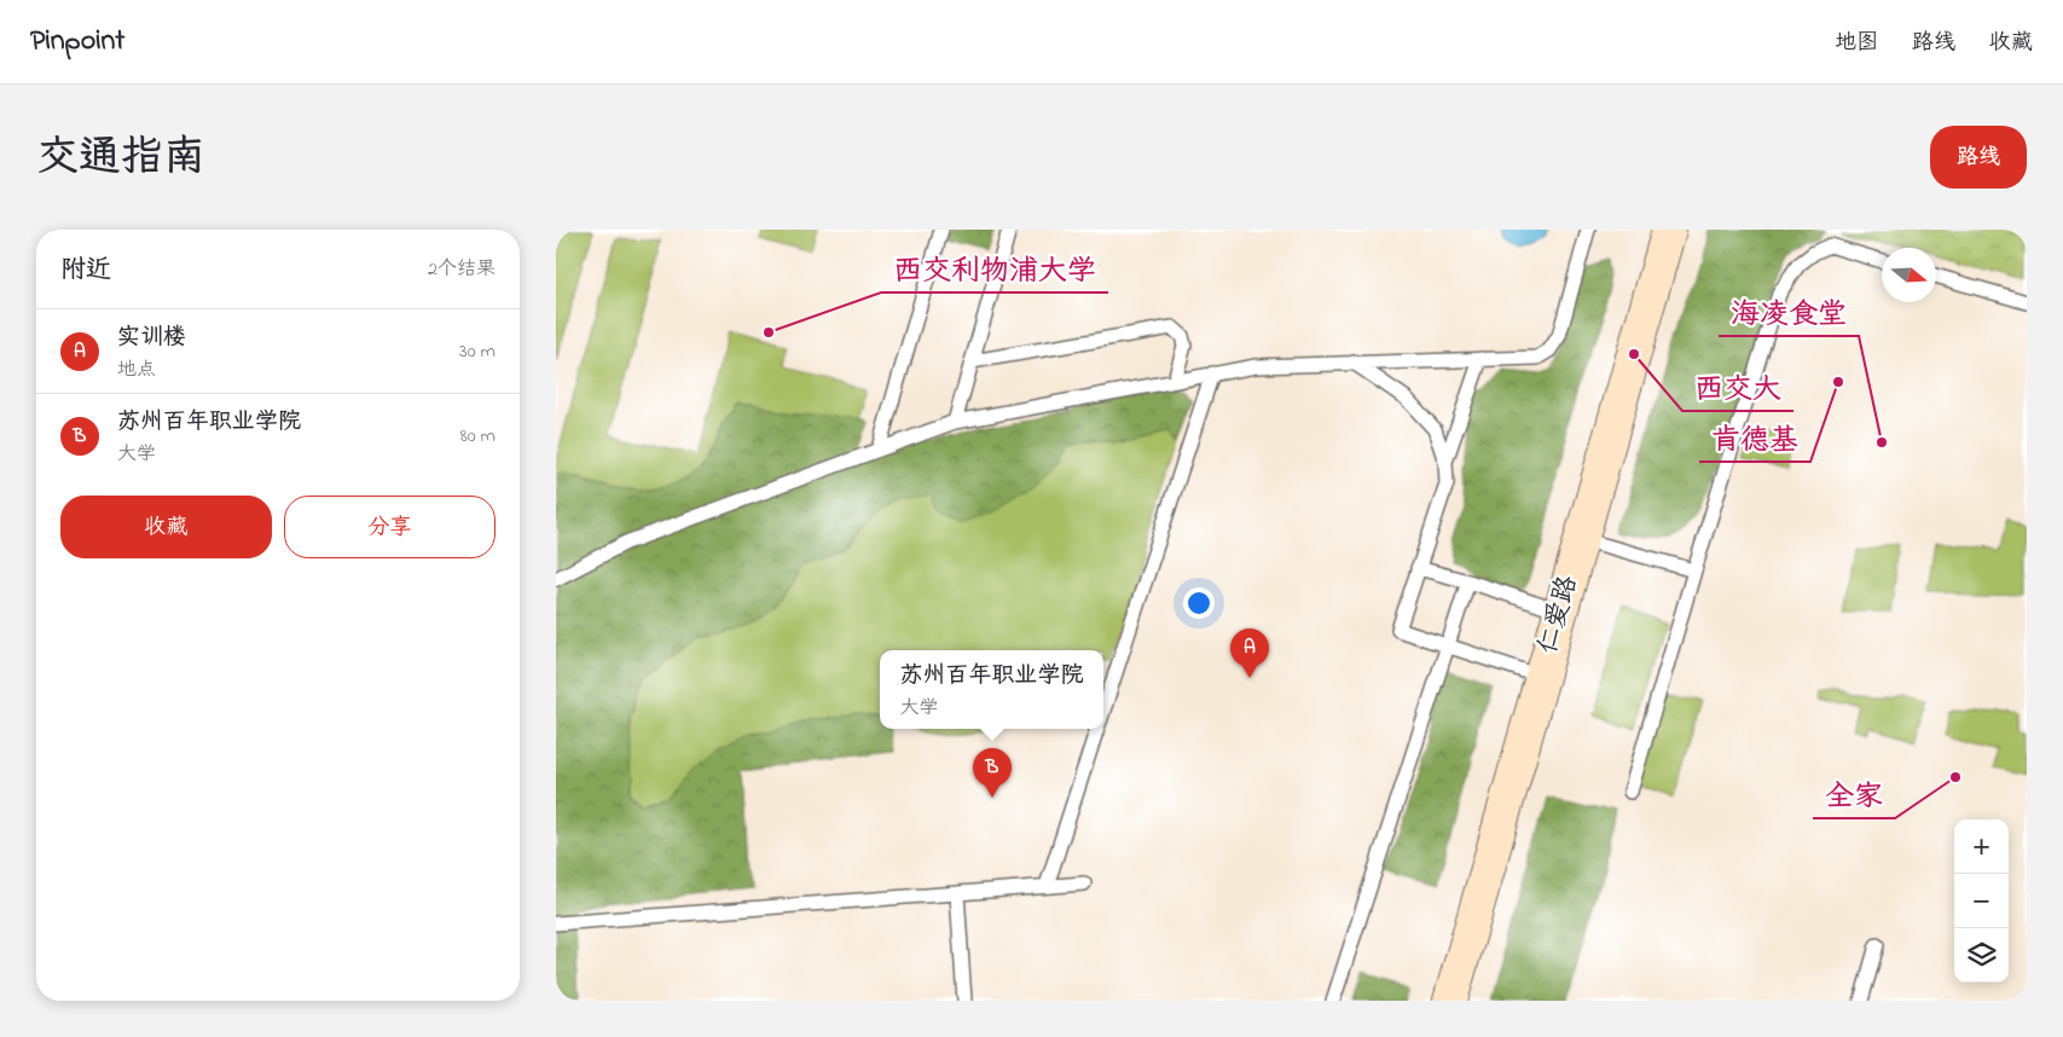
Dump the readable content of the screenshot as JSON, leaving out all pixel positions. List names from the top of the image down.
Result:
{
  "streets": {
    "main road": ["仁爱路"]
  },
  "places": [
    "西交利物浦大学",
    "西交大",
    "肯德基",
    "海凌食堂",
    "全家"
  ],
  "north": "right",
  "page": {
    "header": "Pinpoint",
    "nav": ["地图", "路线", "收藏"],
    "title": "交通指南",
    "buttons": [
      "路线",
      ["收藏", "分享"]
    ],
    "heading": ["附近", "2个结果"],
    "list": [
      {
        "mark": "A",
        "name": "实训楼",
        "note": "地点",
        "value": "30 m"
      },
      {
        "mark": "B",
        "name": "苏州百年职业学院",
        "note": "大学",
        "value": "80 m"
      }
    ],
    "pins": ["A", "B"],
    "popup": ["苏州百年职业学院", "大学"],
    "map_buttons": ["+", "−"]
  }
}
